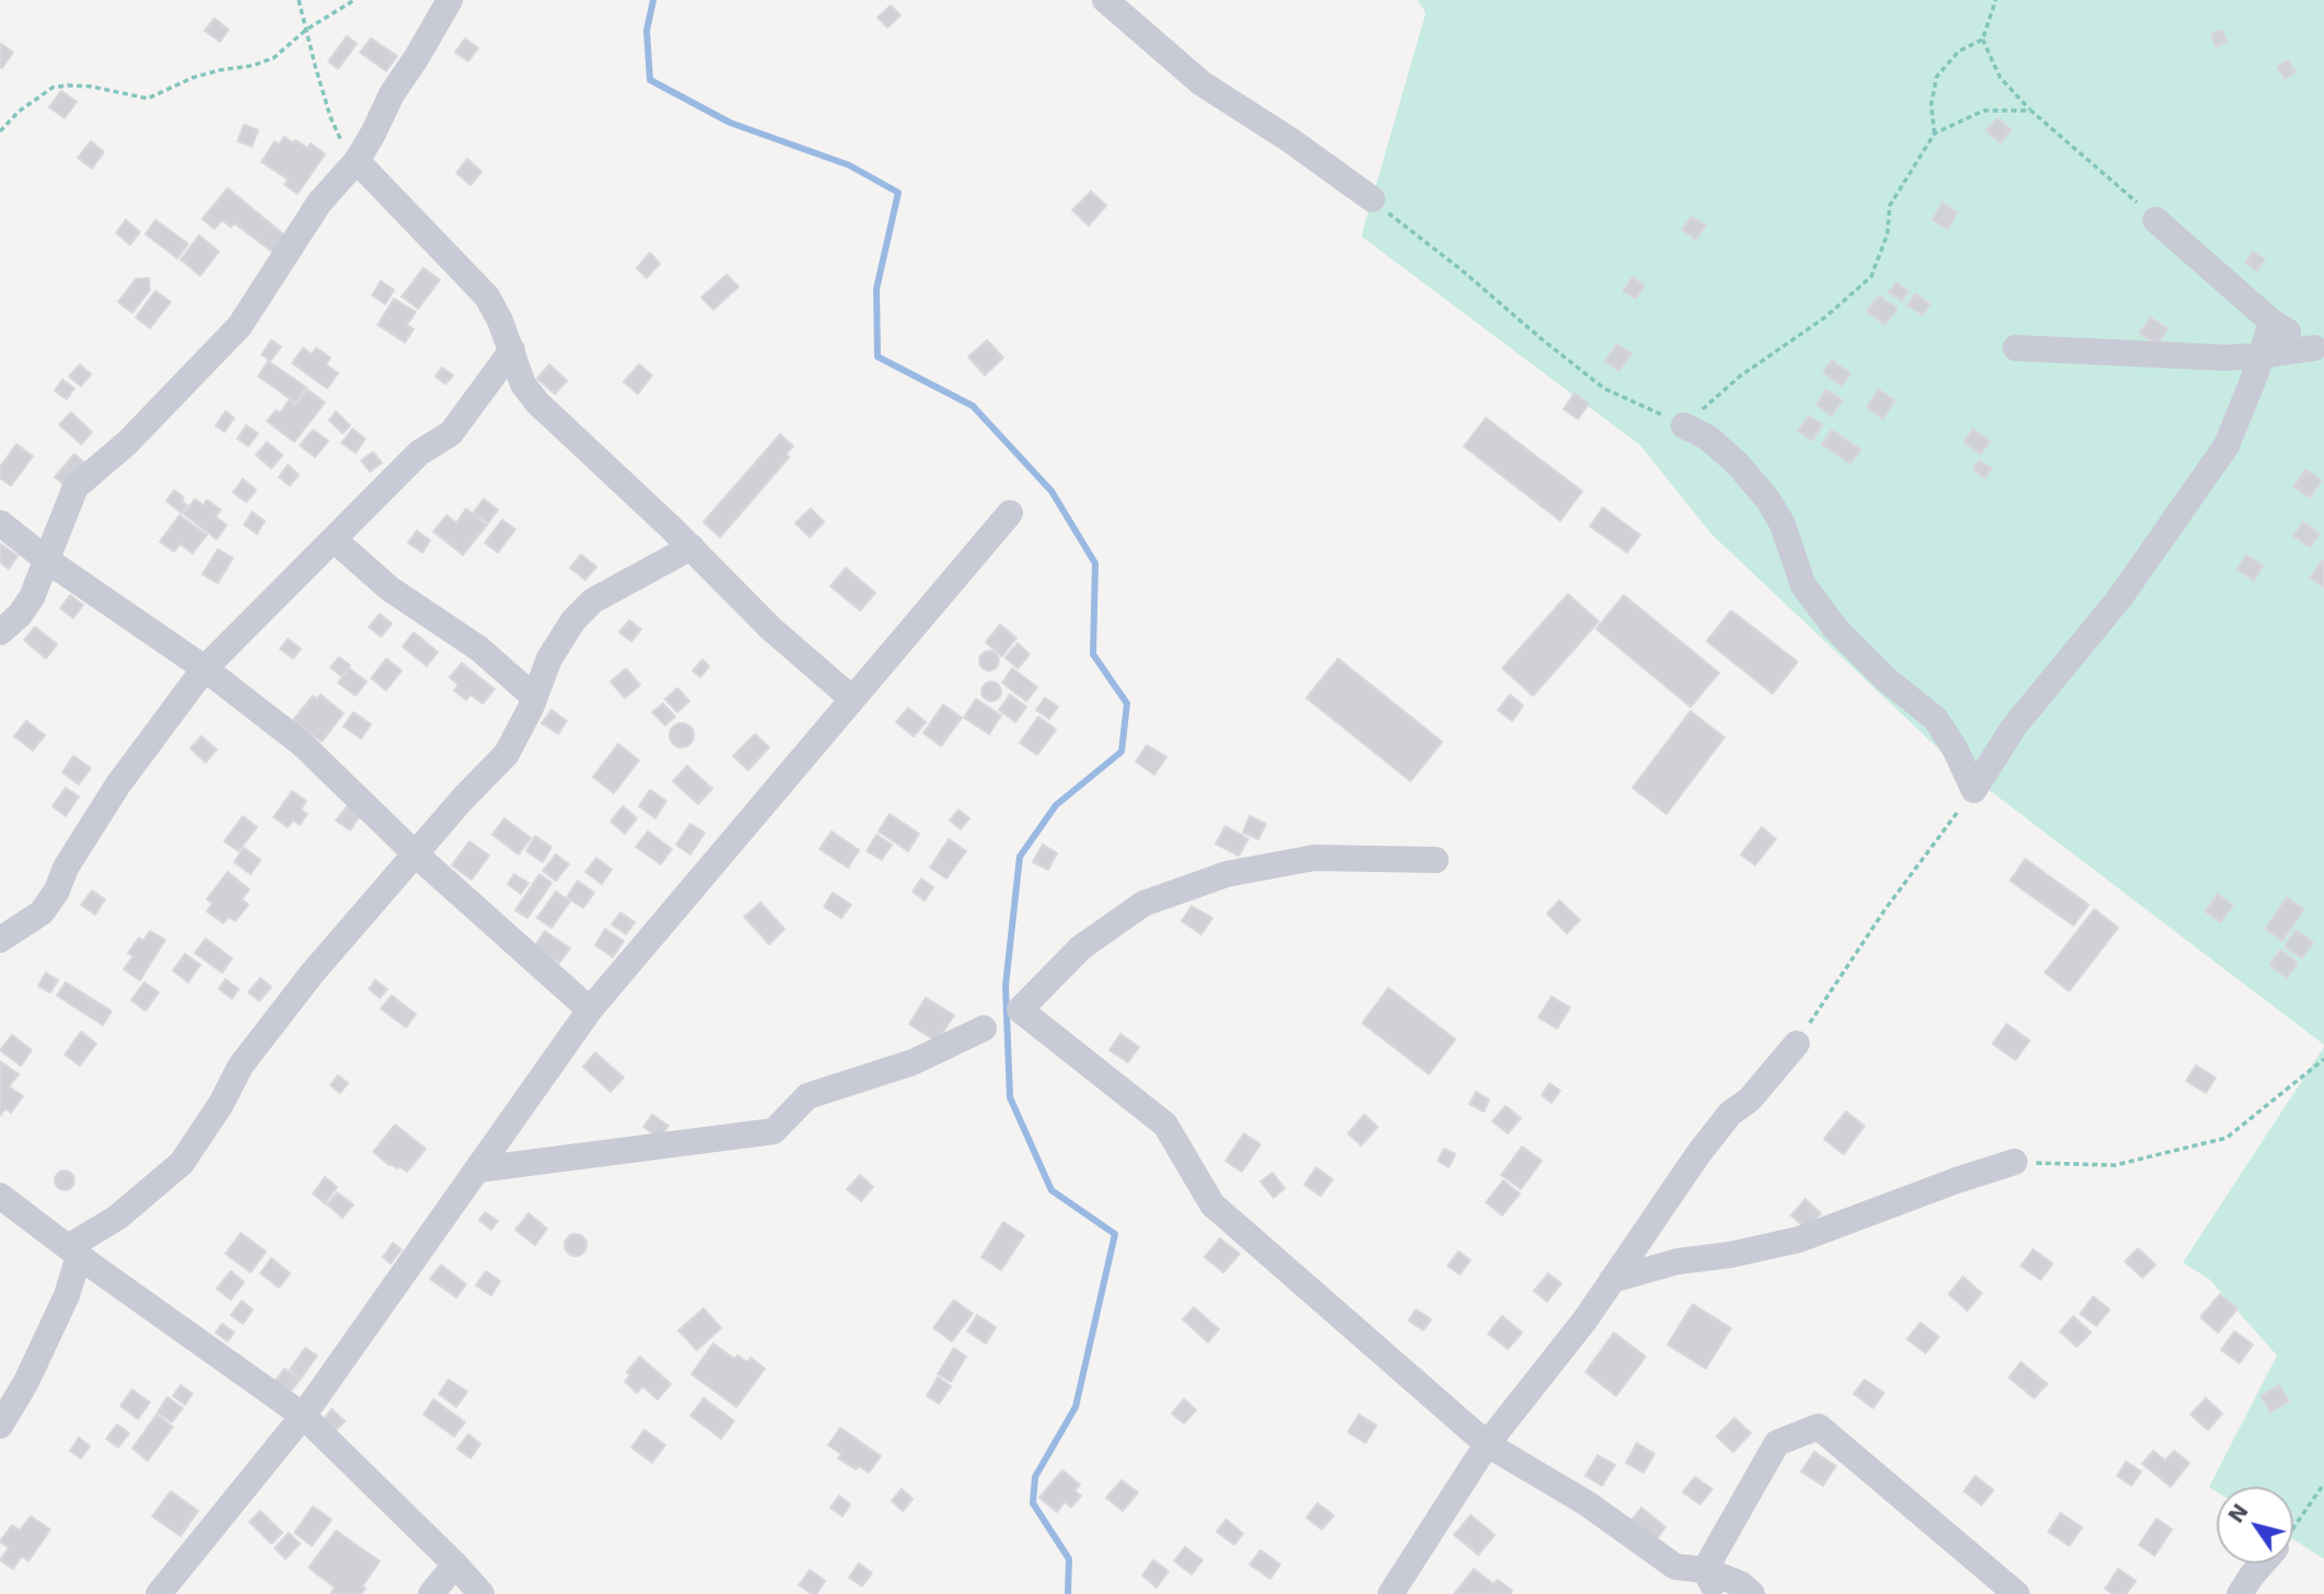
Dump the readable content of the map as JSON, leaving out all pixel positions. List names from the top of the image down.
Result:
{
  "north": "top left"
}
